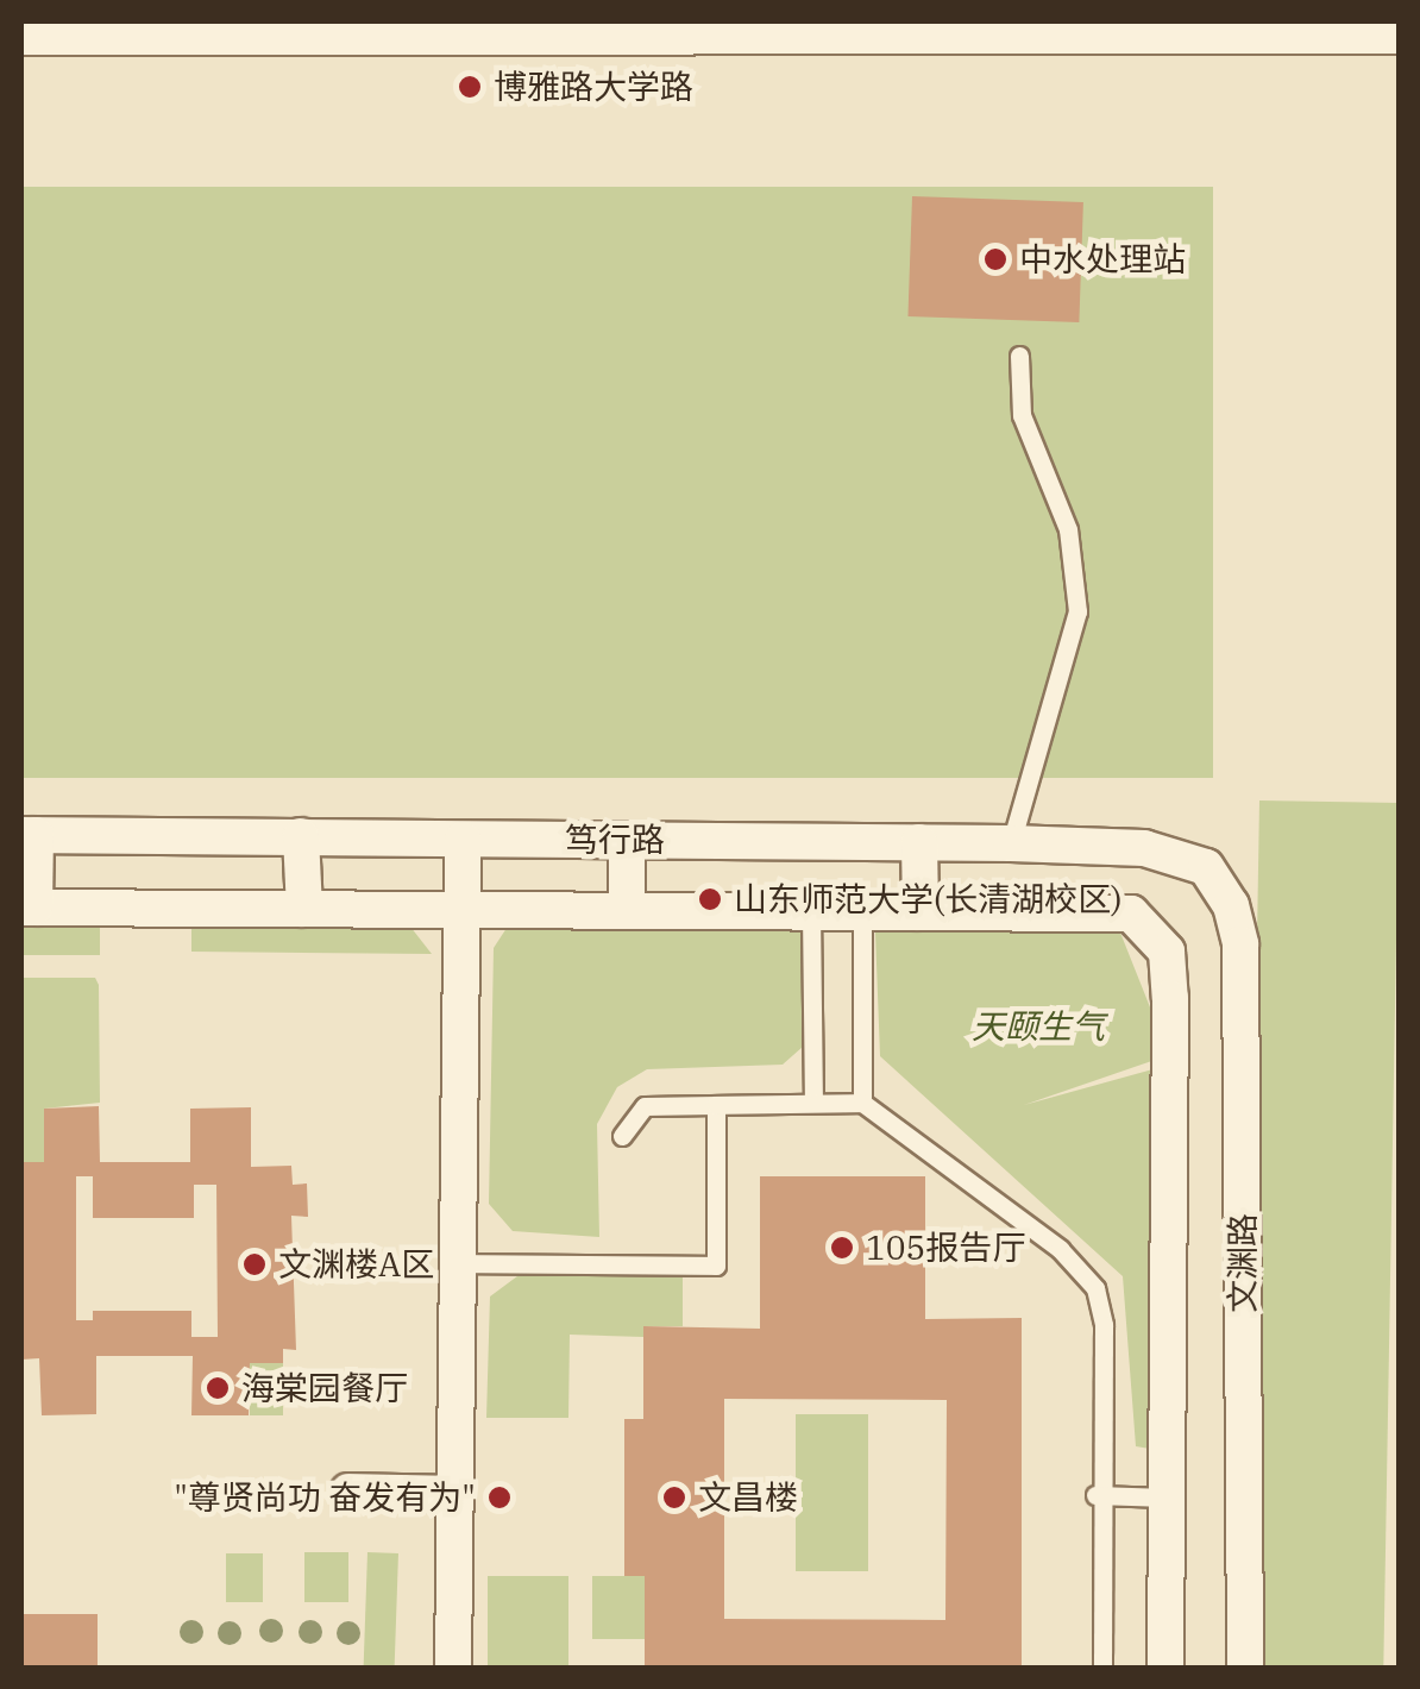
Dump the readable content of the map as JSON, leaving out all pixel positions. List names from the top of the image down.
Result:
{
  "streets": {
    "street": ["笃行路", "文渊路"]
  },
  "crossings": [
    ["笃行路", "文渊路"]
  ],
  "parks": ["天颐生气"],
  "places": [
    "博雅路大学路",
    "中水处理站",
    "山东师范大学(长清湖校区)",
    "105报告厅",
    "文渊楼A区",
    "海棠园餐厅",
    "\"尊贤尚功 奋发有为\"",
    "文昌楼"
  ]
}
